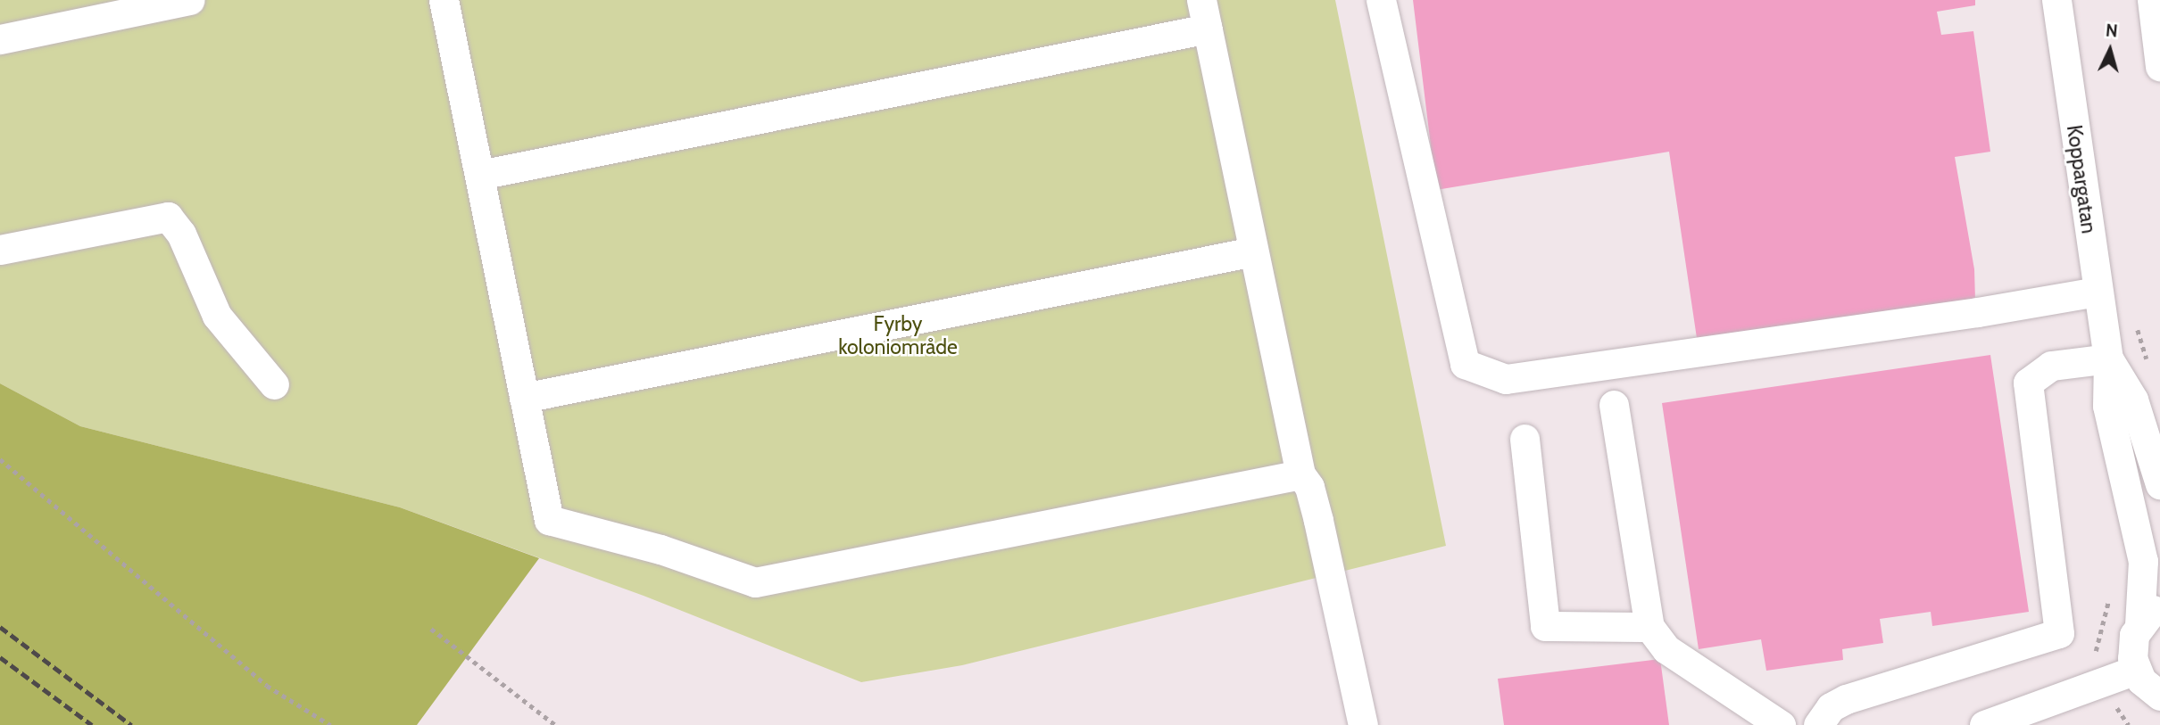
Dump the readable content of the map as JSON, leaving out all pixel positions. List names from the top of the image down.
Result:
{
  "streets": {
    "street": ["Koppargatan"]
  },
  "parks": ["Fyrby koloniområde"],
  "north": "top"
}
